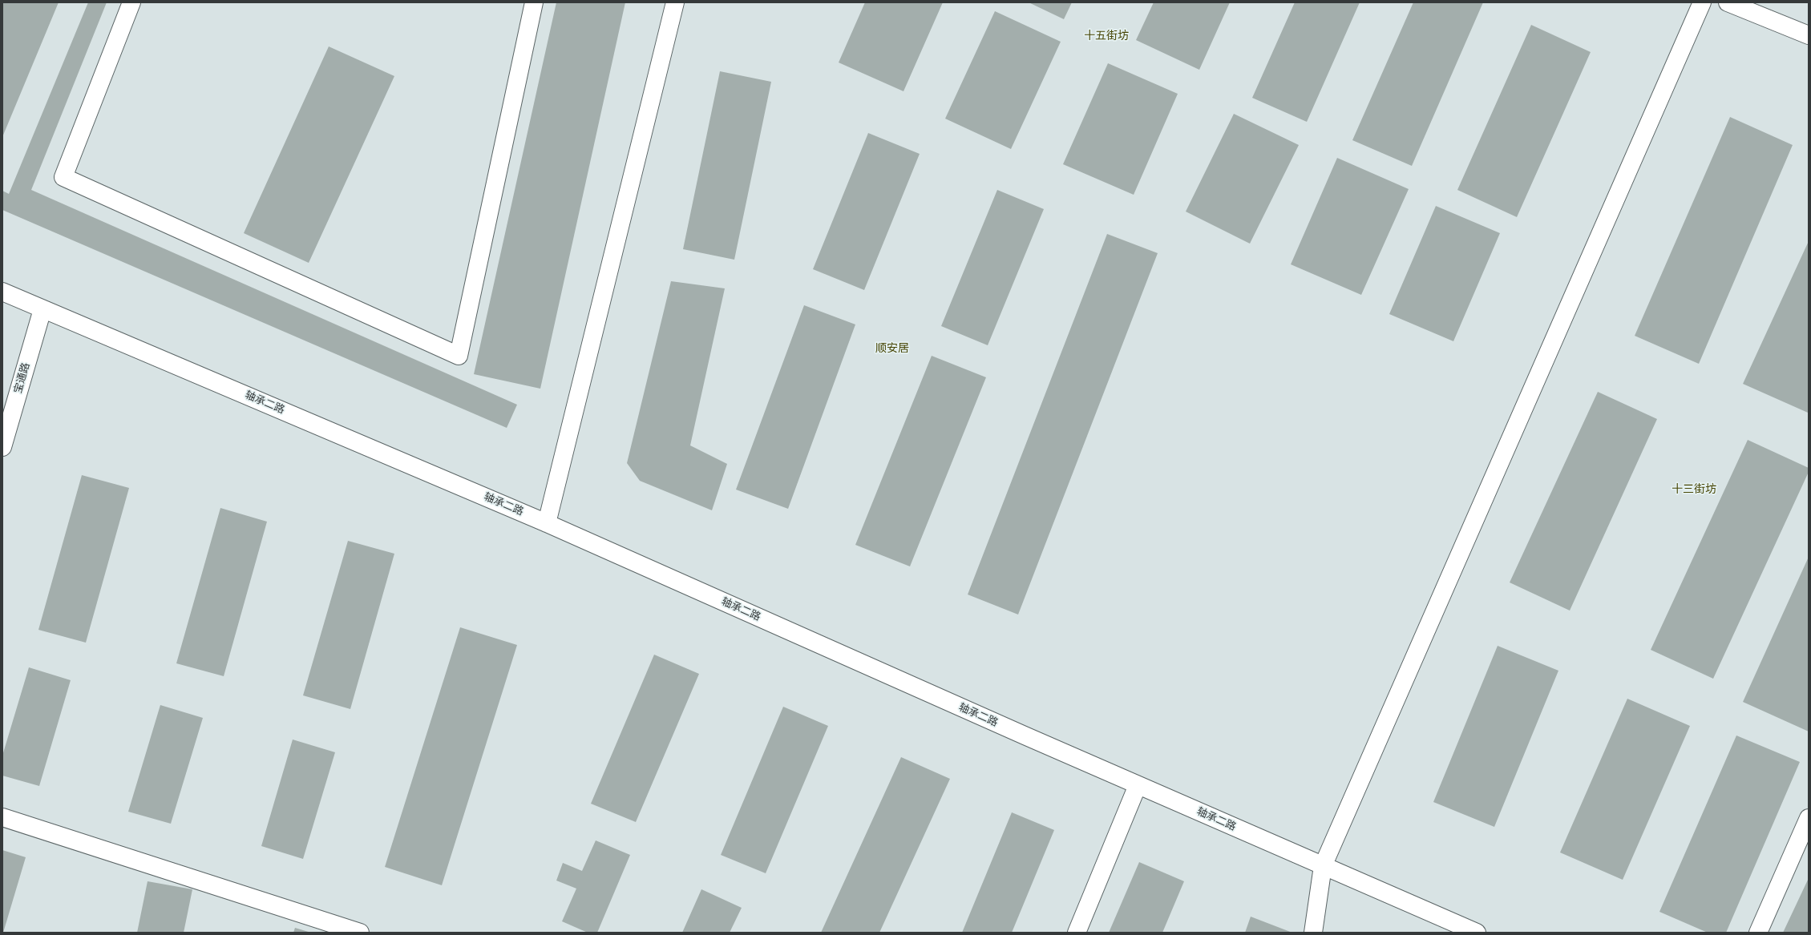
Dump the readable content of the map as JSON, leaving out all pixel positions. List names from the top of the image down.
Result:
{
  "streets": {
    "street": ["宝通路", "轴承二路"]
  },
  "crossings": [
    ["宝通路", "轴承二路"]
  ],
  "districts": ["十五街坊", "顺安居", "十三街坊"]
}
